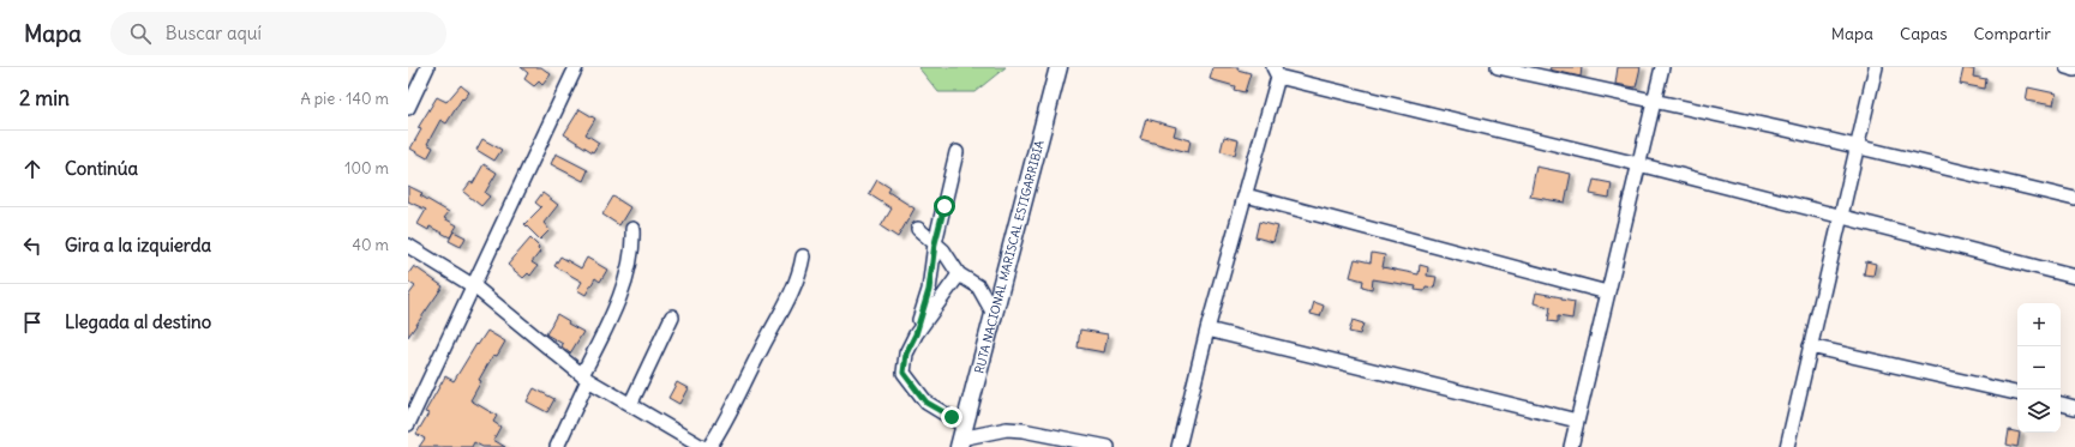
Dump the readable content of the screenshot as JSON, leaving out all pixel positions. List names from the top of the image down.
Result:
{
  "streets": {
    "main road": ["RUTA NACIONAL MARISCAL ESTIGARRIBIA"]
  },
  "page": {
    "header": "Mapa",
    "search": "Buscar aquí",
    "nav": ["Mapa", "Capas", "Compartir"],
    "heading": ["2 min", "A pie · 140 m"],
    "list": [
      ["Continúa", "100 m"],
      ["Gira a la izquierda", "40 m"],
      "Llegada al destino"
    ],
    "map_buttons": ["+", "−"]
  }
}
